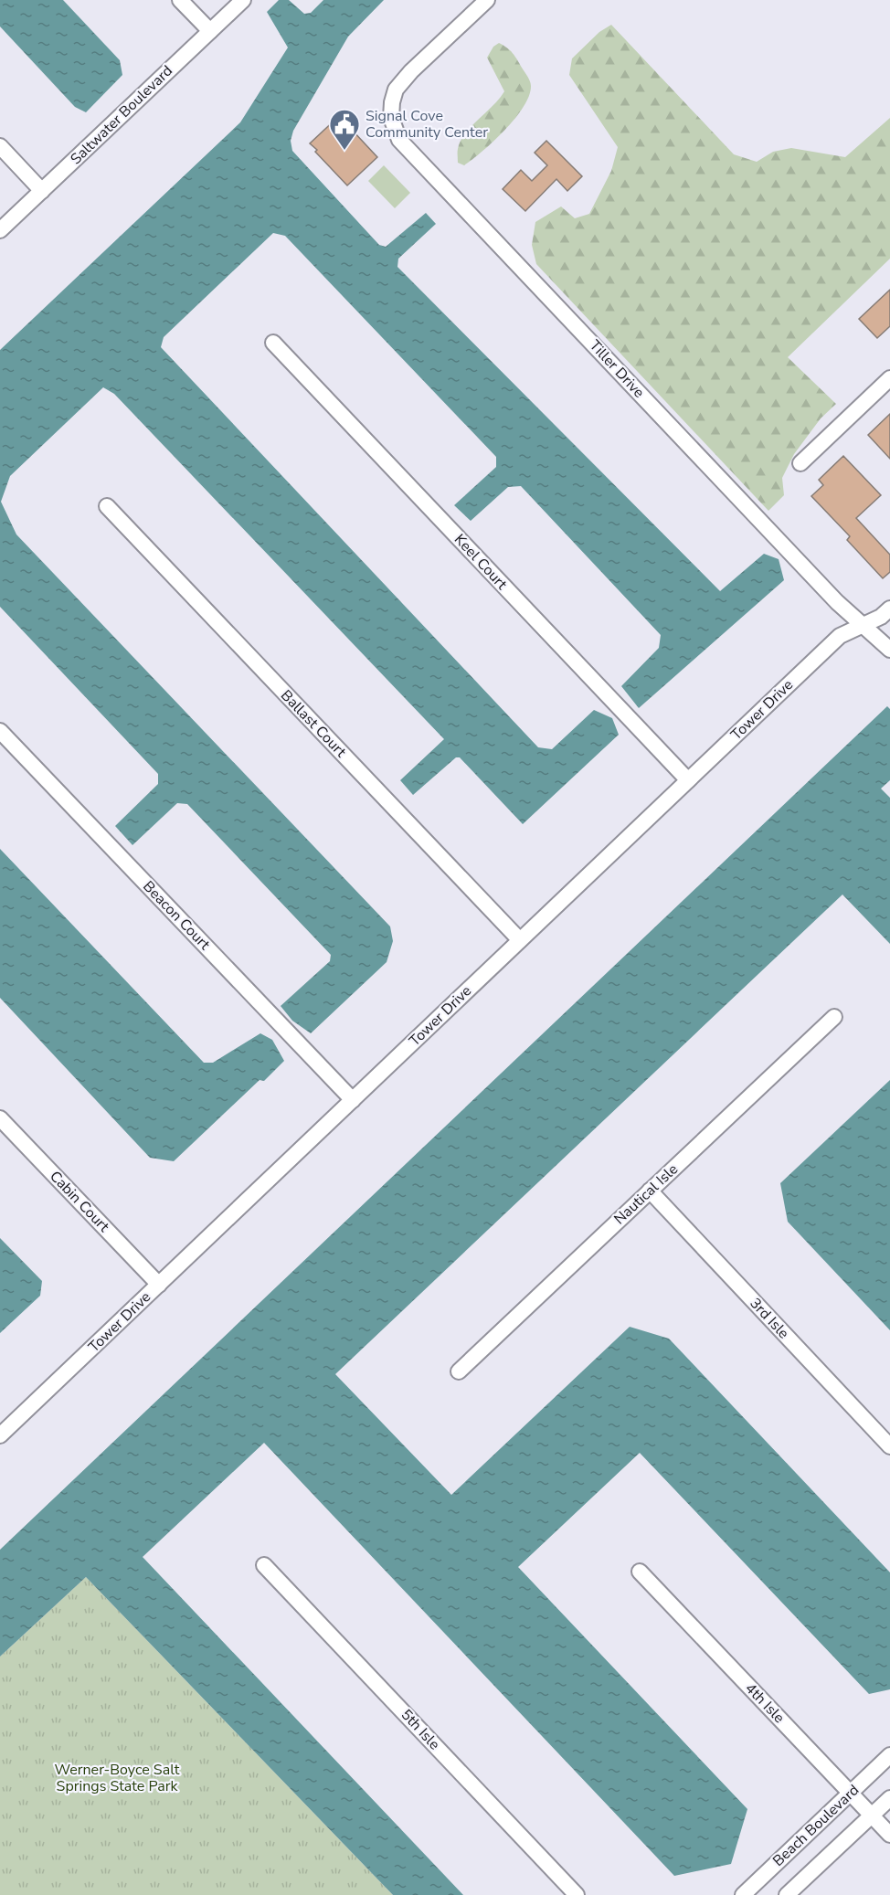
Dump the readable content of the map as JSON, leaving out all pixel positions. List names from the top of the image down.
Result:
{
  "streets": {
    "street": [
      "Saltwater Boulevard",
      "Tiller Drive",
      "Keel Court",
      "Tower Drive",
      "Ballast Court",
      "Beacon Court",
      "Nautical Isle",
      "Cabin Court",
      "3rd Isle",
      "4th Isle",
      "5th Isle",
      "Beach Boulevard"
    ]
  },
  "crossings": [
    ["Tiller Drive", "Tower Drive"],
    ["Keel Court", "Tower Drive"],
    ["Tower Drive", "Ballast Court"],
    ["Tower Drive", "Beacon Court"],
    ["Tower Drive", "Cabin Court"],
    ["Nautical Isle", "3rd Isle"],
    ["4th Isle", "Beach Boulevard"]
  ],
  "parks": ["Werner-Boyce Salt Springs State Park"],
  "places": {
    "public building": ["Signal Cove Community Center"]
  }
}
